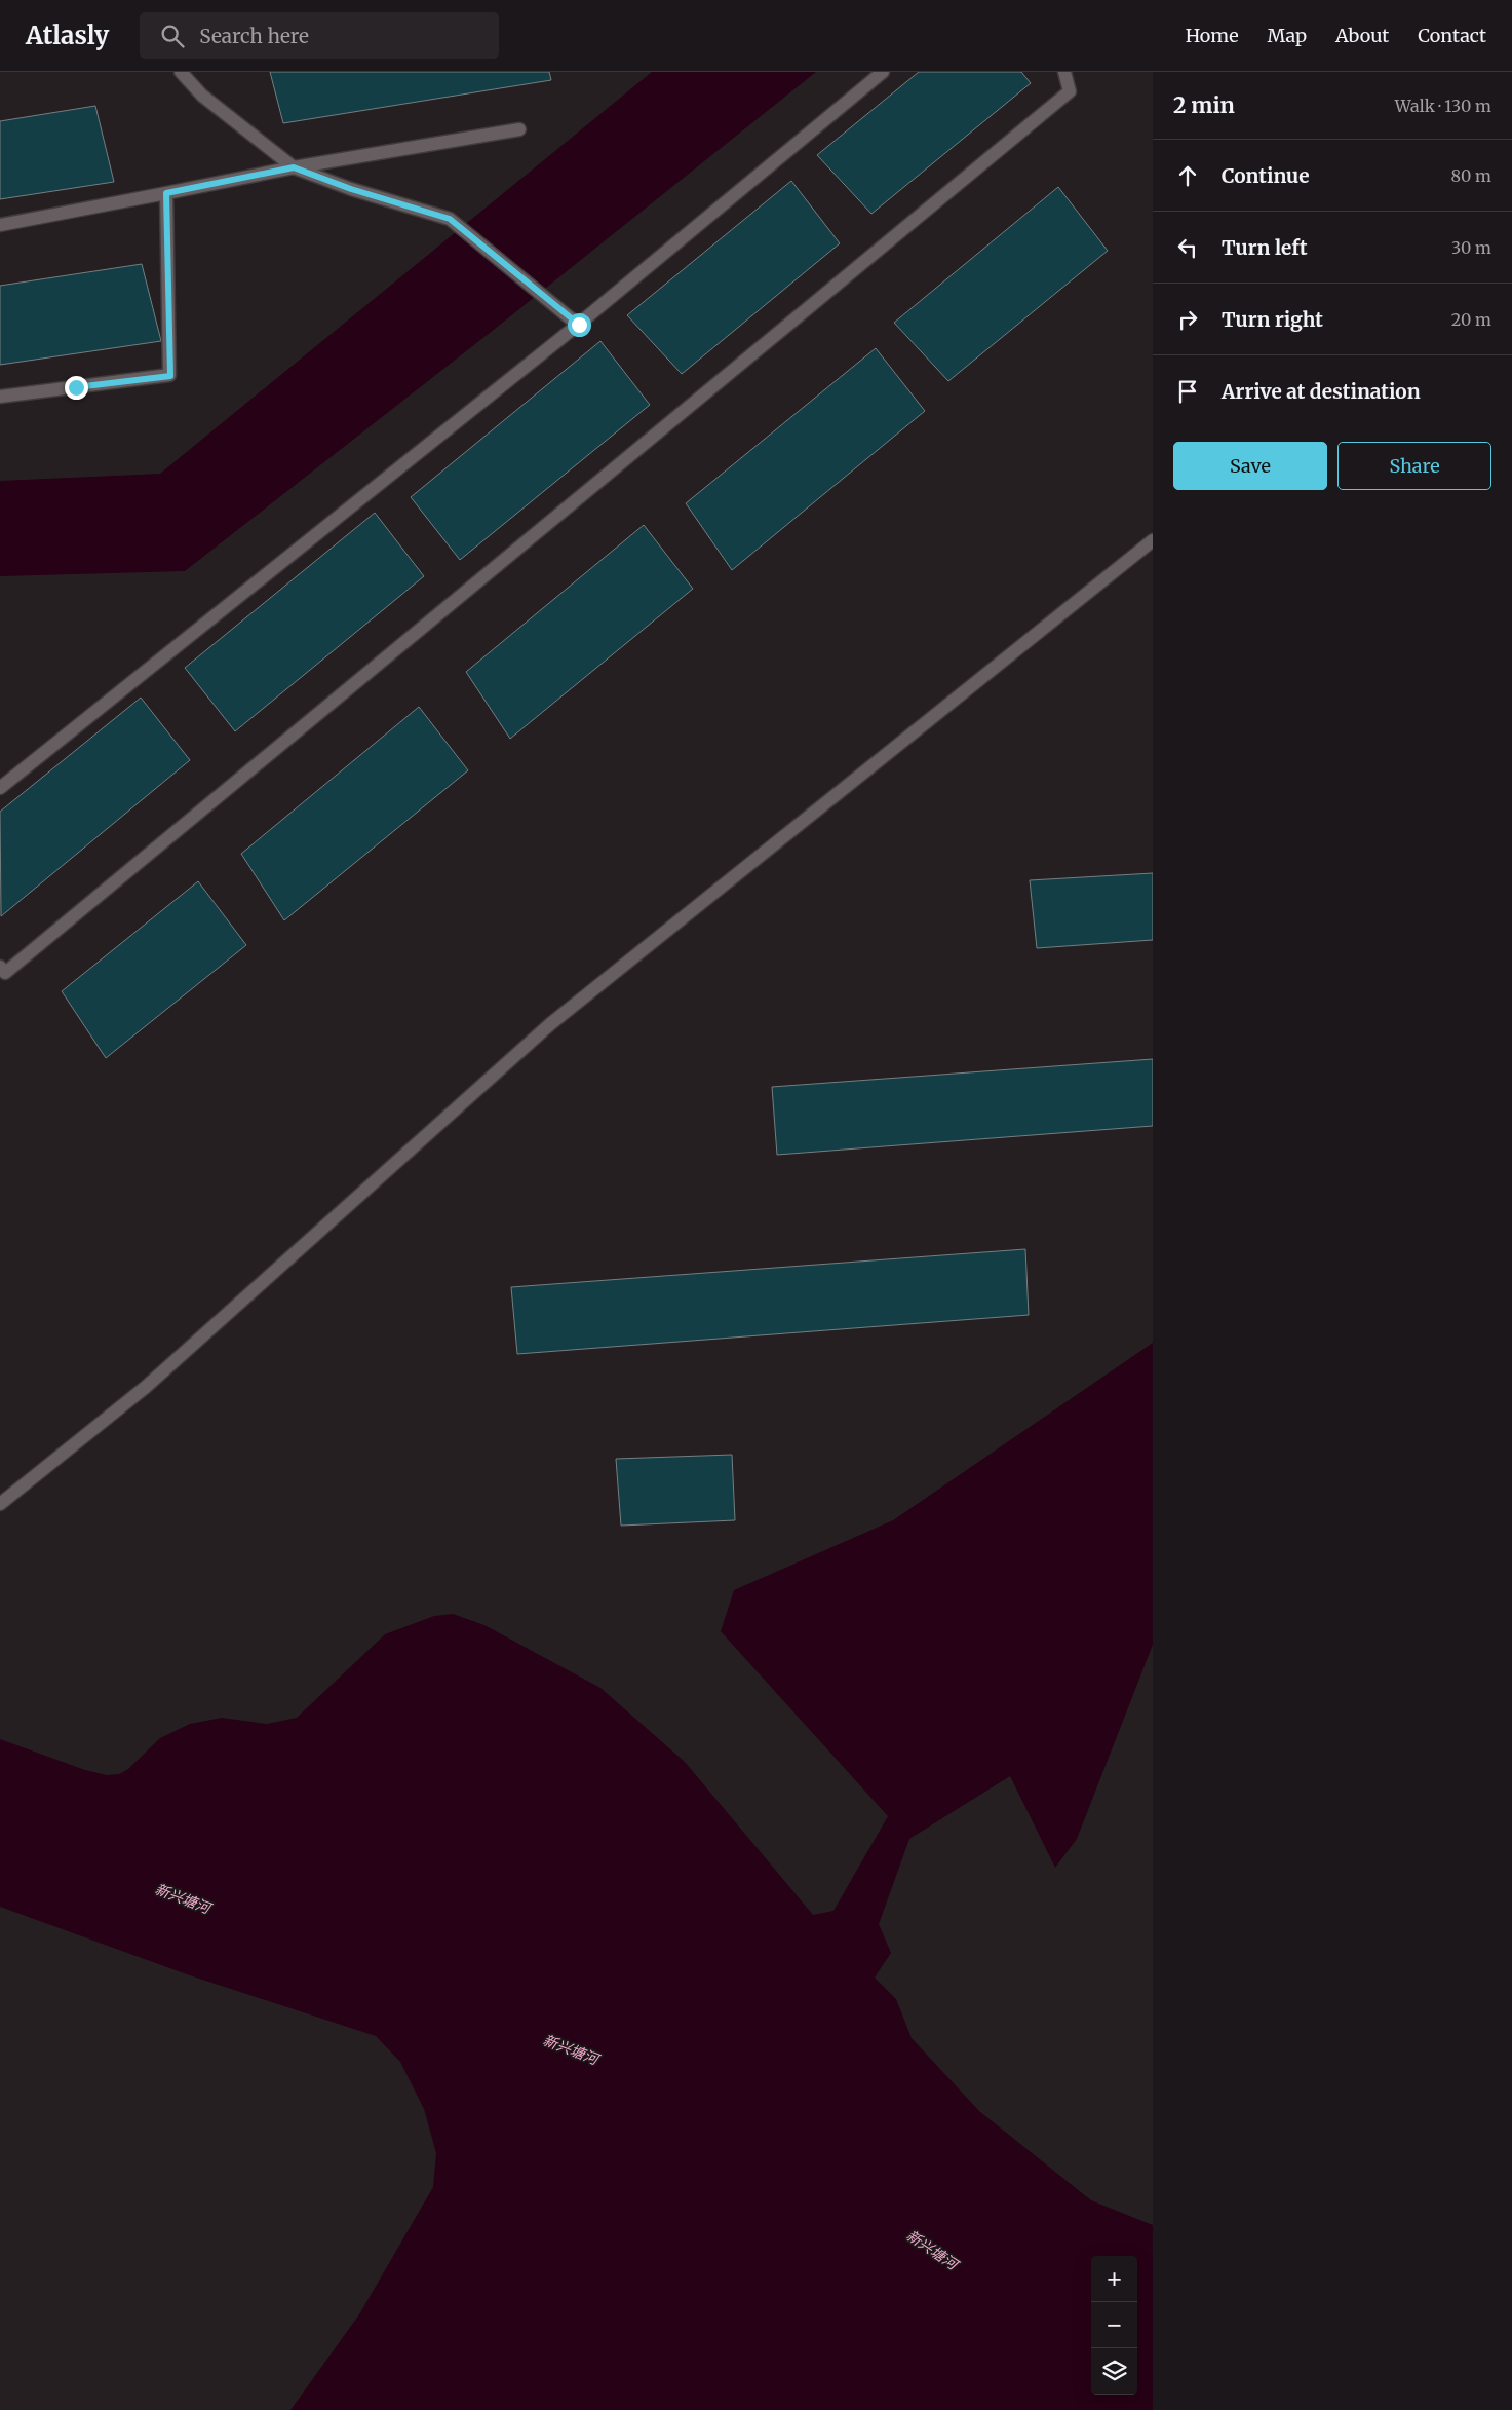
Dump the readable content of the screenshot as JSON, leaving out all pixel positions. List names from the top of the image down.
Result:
{
  "water": ["新兴塘河"],
  "page": {
    "header": "Atlasly",
    "search": "Search here",
    "nav": [
      "Home",
      "Map",
      "About",
      "Contact"
    ],
    "heading": ["2 min", "Walk · 130 m"],
    "list": [
      ["Continue", "80 m"],
      ["Turn left", "30 m"],
      ["Turn right", "20 m"],
      "Arrive at destination"
    ],
    "buttons": ["Save", "Share"],
    "map_buttons": ["+", "−"]
  }
}
